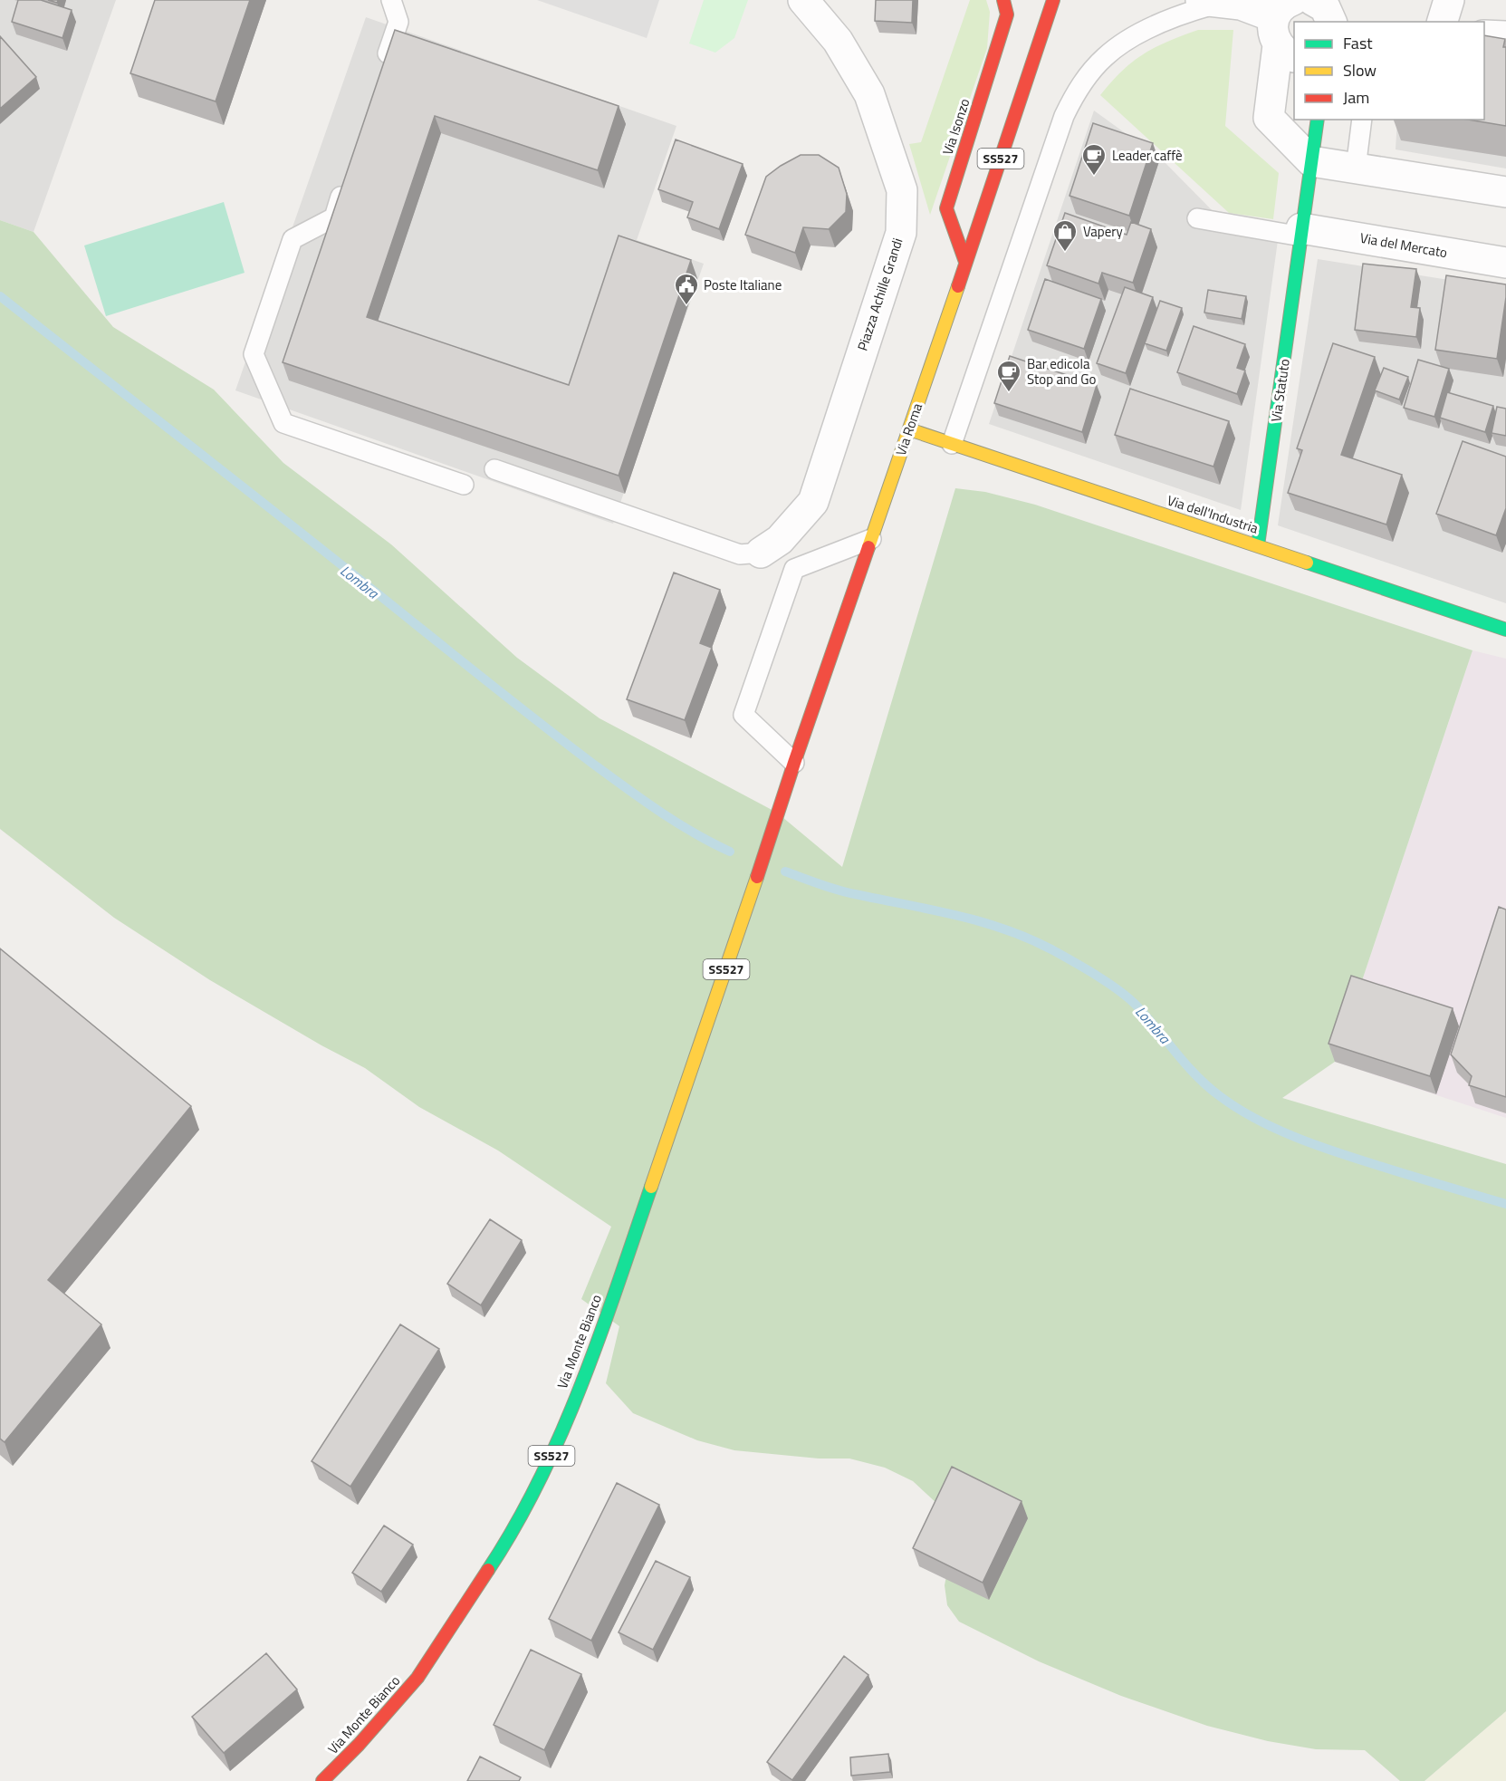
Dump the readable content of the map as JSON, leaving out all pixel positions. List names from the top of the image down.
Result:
{
  "streets": {
    "main road": [
      "Via Isonzo",
      "SS527",
      "Via Statuto",
      "Via Roma",
      "Via dell'Industria",
      "Via Monte Bianco"
    ],
    "street": ["Via del Mercato", "Piazza Achille Grandi"]
  },
  "crossings": [
    ["Via Isonzo", "Via Roma"],
    ["Via del Mercato", "Via Statuto"],
    ["Via Statuto", "Via dell'Industria"],
    ["Via Roma", "Via dell'Industria"],
    ["Via Roma", "Via Monte Bianco"]
  ],
  "water": ["Lombra"],
  "places": {
    "cafe": ["Leader caffè", "Bar edicola Stop and Go"],
    "shop": ["Vapery"],
    "public building": ["Poste Italiane"]
  },
  "legend": ["Fast", "Slow", "Jam"]
}
